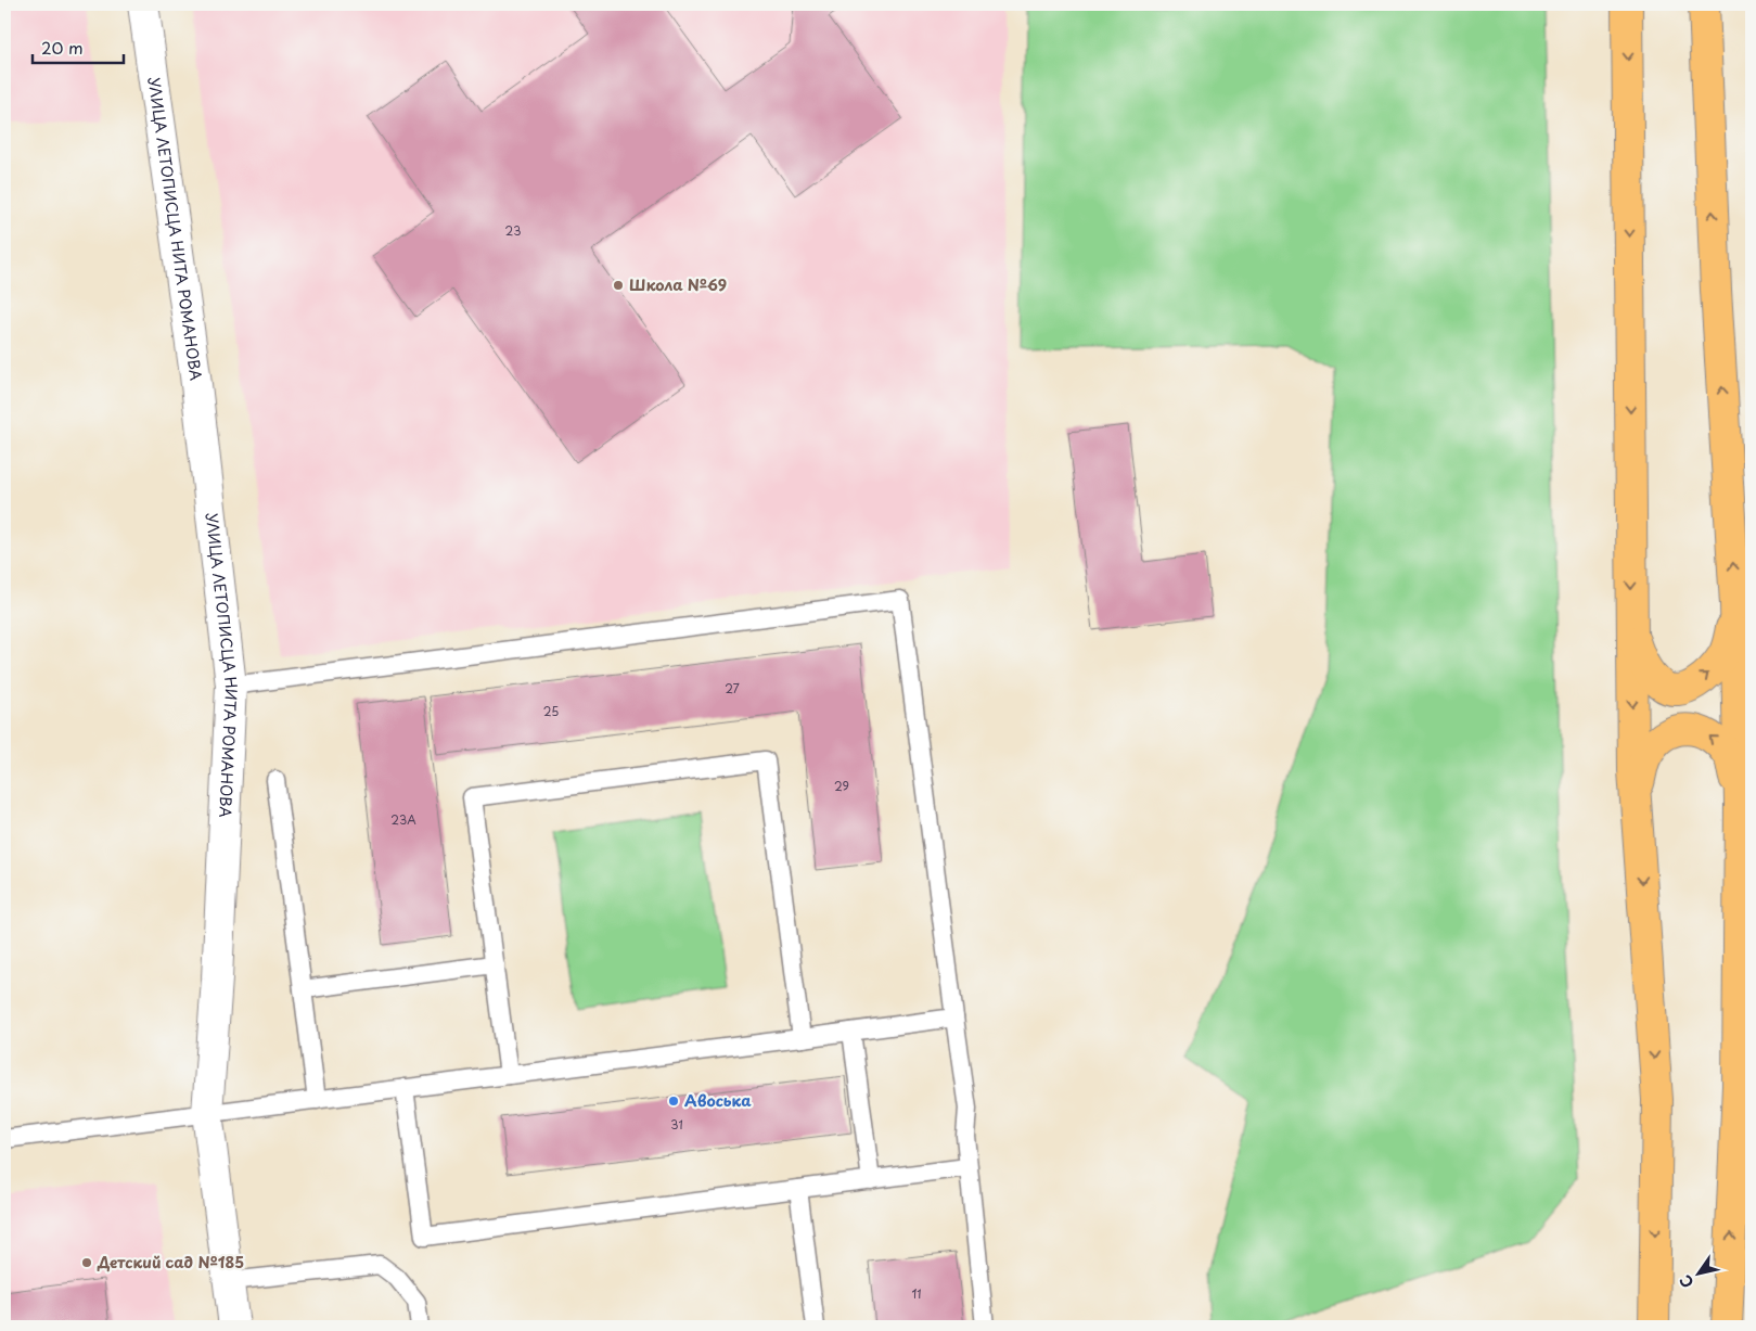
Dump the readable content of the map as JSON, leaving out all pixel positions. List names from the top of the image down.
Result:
{
  "streets": {
    "street": ["УЛИЦА ЛЕТОПИСЦА НИТА РОМАНОВА"]
  },
  "places": ["Школа №69", "Авоська", "Детский сад №185"],
  "house_numbers": [
    "23",
    "27",
    "25",
    "29",
    "23А",
    "31",
    "11"
  ],
  "scale_bar": "20 m",
  "north": "bottom left"
}
